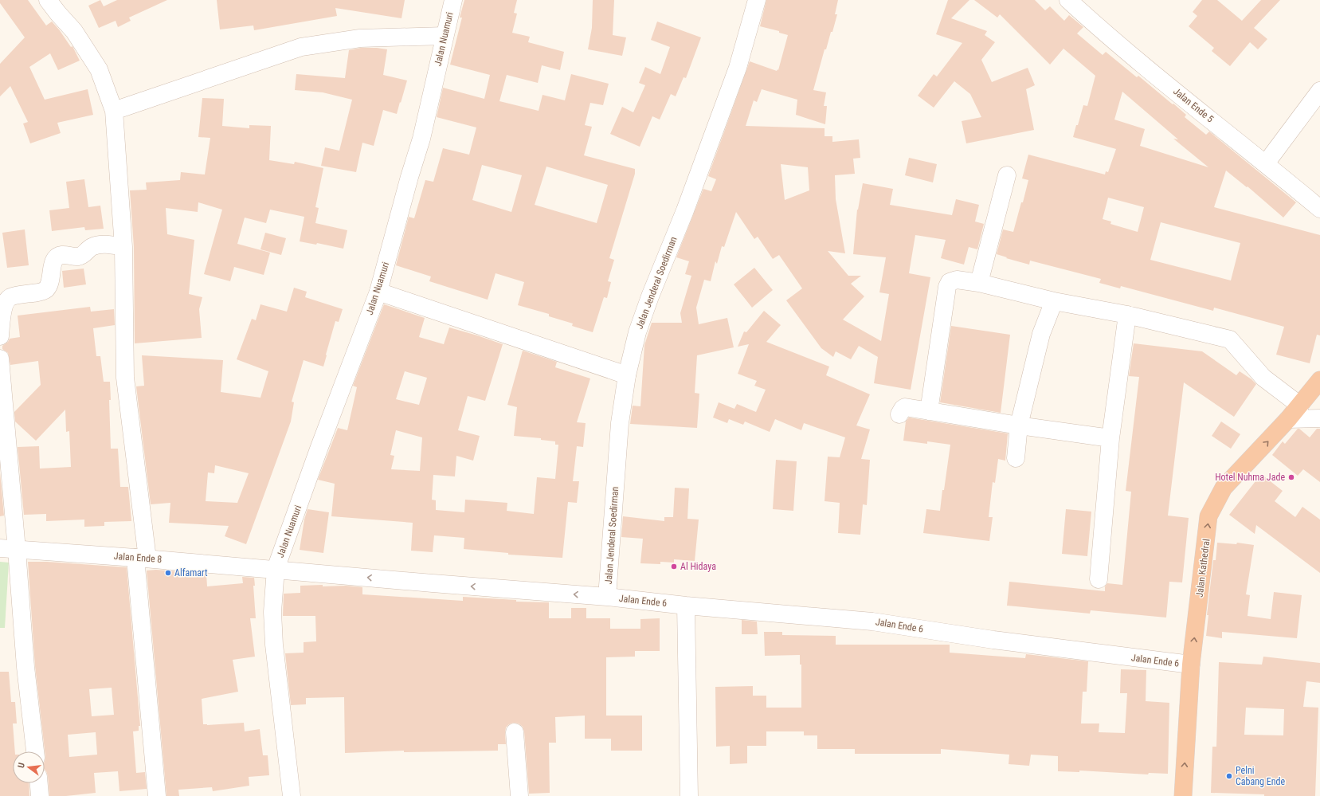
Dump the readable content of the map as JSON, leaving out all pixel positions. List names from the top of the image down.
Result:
{
  "streets": {
    "highway": ["Jalan Kathedral"],
    "street": [
      "Jalan Nuamuri",
      "Jalan Ende 5",
      "Jalan Jenderal Soedirman",
      "Jalan Ende 8",
      "Jalan Ende 6"
    ]
  },
  "crossings": [
    ["Jalan Nuamuri", "Jalan Ende 8"],
    ["Jalan Jenderal Soedirman", "Jalan Ende 8"],
    ["Jalan Jenderal Soedirman", "Jalan Ende 6"],
    ["Jalan Ende 8", "Jalan Ende 6"],
    ["Jalan Kathedral", "Jalan Ende 6"]
  ],
  "one_way": ["Jalan Ende 8", "Jalan Kathedral"],
  "places": [
    "Hotel Nuhma Jade",
    "Al Hidaya",
    "Alfamart",
    "Pelni Cabang Ende"
  ],
  "north": "left"
}
